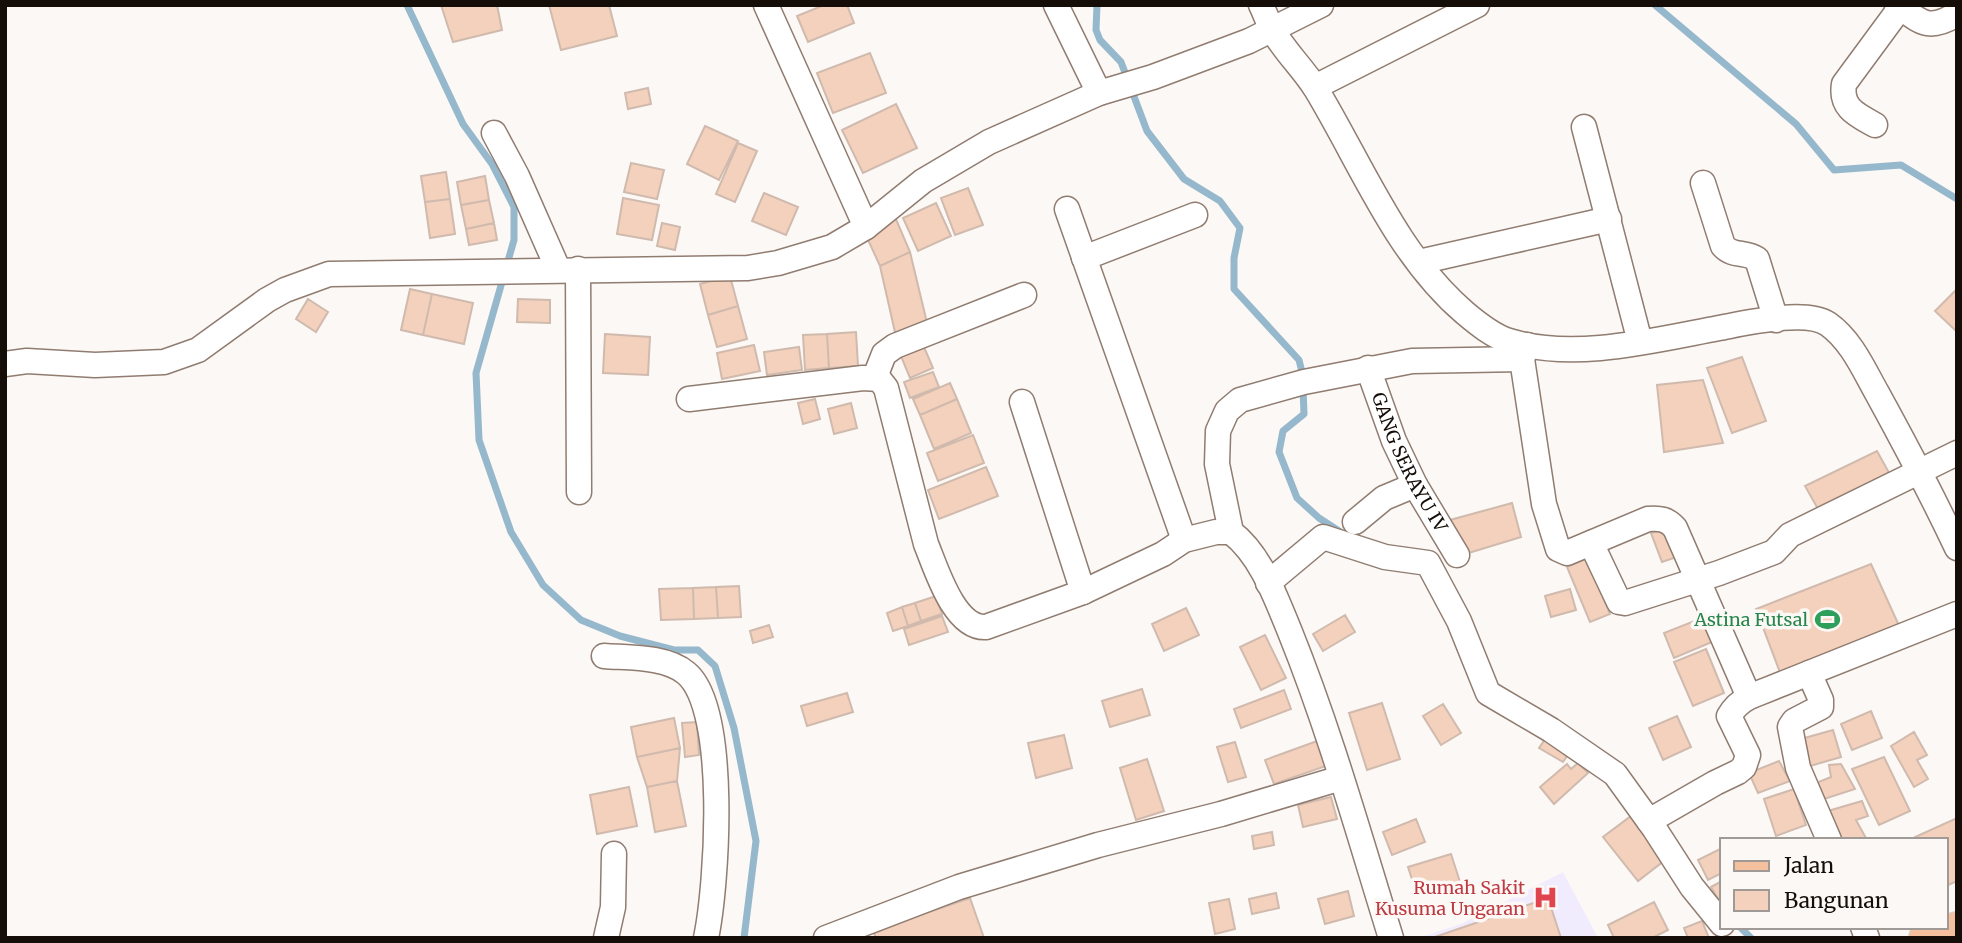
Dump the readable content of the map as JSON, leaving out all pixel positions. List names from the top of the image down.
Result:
{
  "streets": {
    "street": ["GANG SERAYU IV"]
  },
  "places": {
    "sports": ["Astina Futsal"],
    "hospital": ["Rumah Sakit Kusuma Ungaran"]
  },
  "legend": ["Jalan", "Bangunan"]
}
